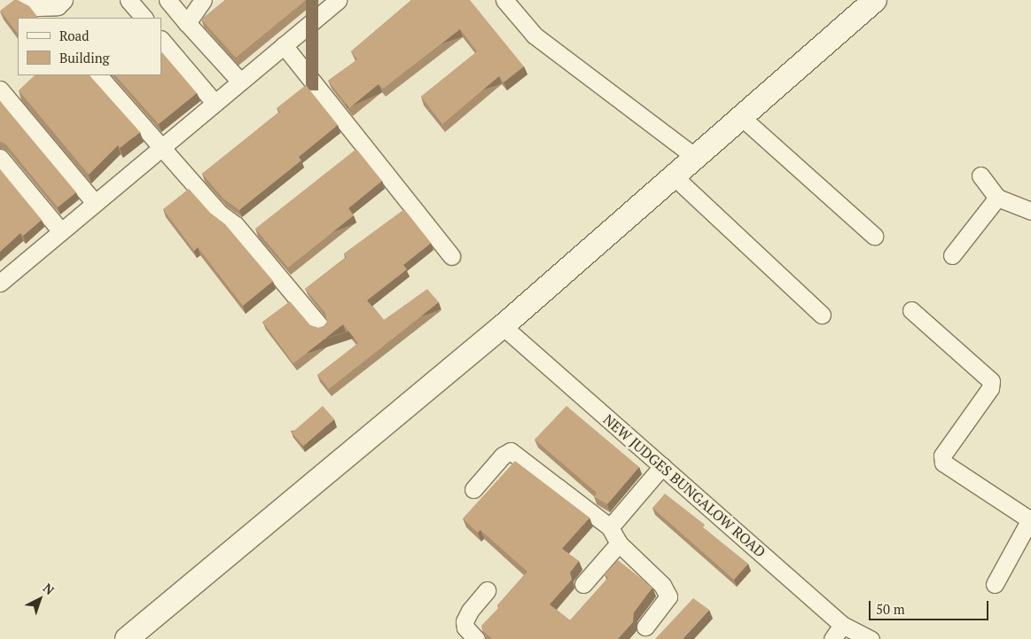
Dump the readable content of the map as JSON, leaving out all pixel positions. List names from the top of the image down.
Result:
{
  "streets": {
    "street": ["NEW JUDGES BUNGALOW ROAD"]
  },
  "legend": ["Road", "Building"],
  "scale_bar": "50 m",
  "north": "top right"
}
